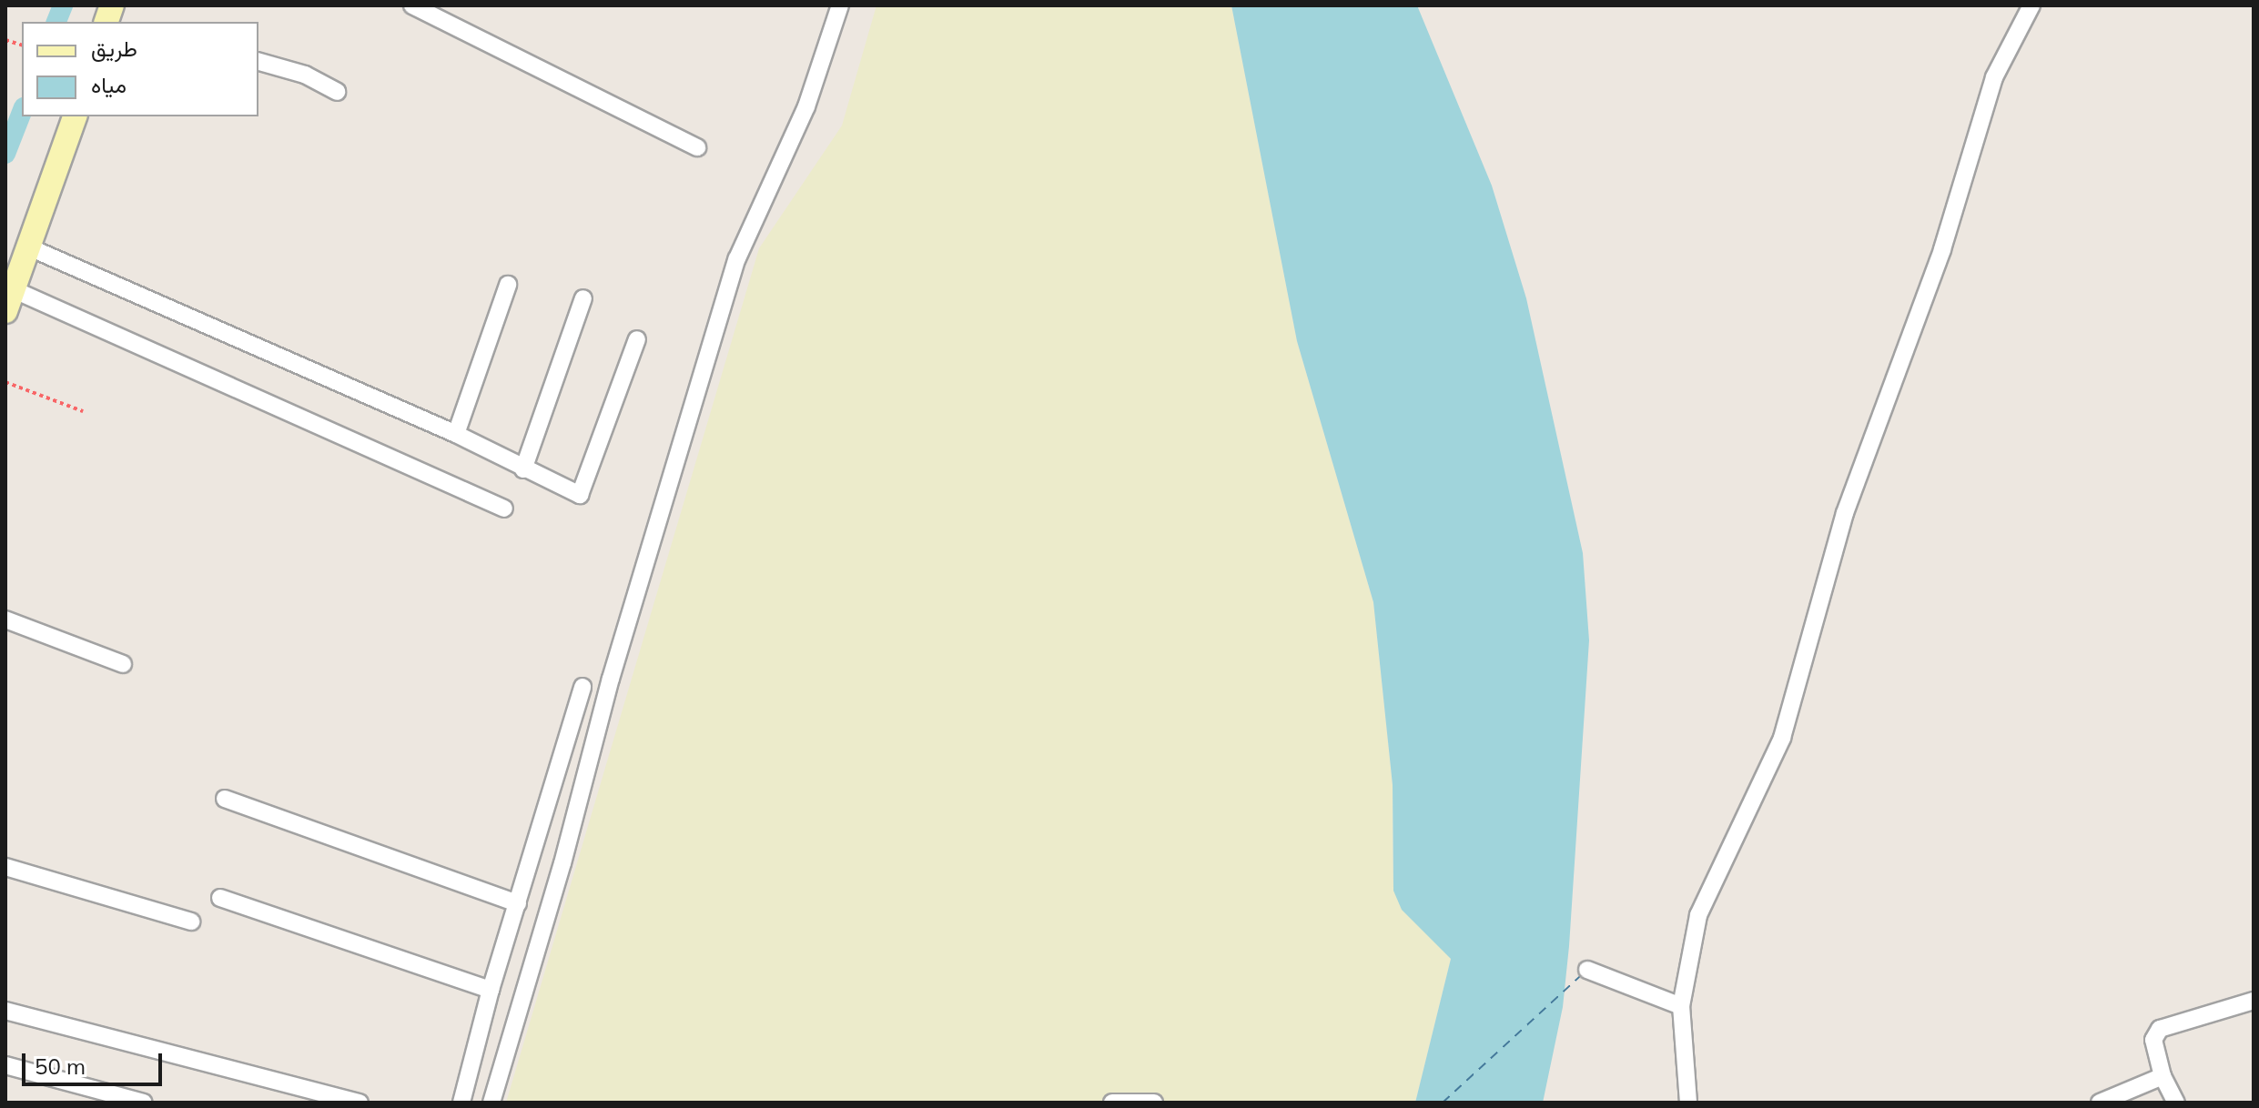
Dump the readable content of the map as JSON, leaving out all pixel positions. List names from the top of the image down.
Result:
{
  "legend": ["طريق", "مياه"],
  "scale_bar": "50 m"
}
